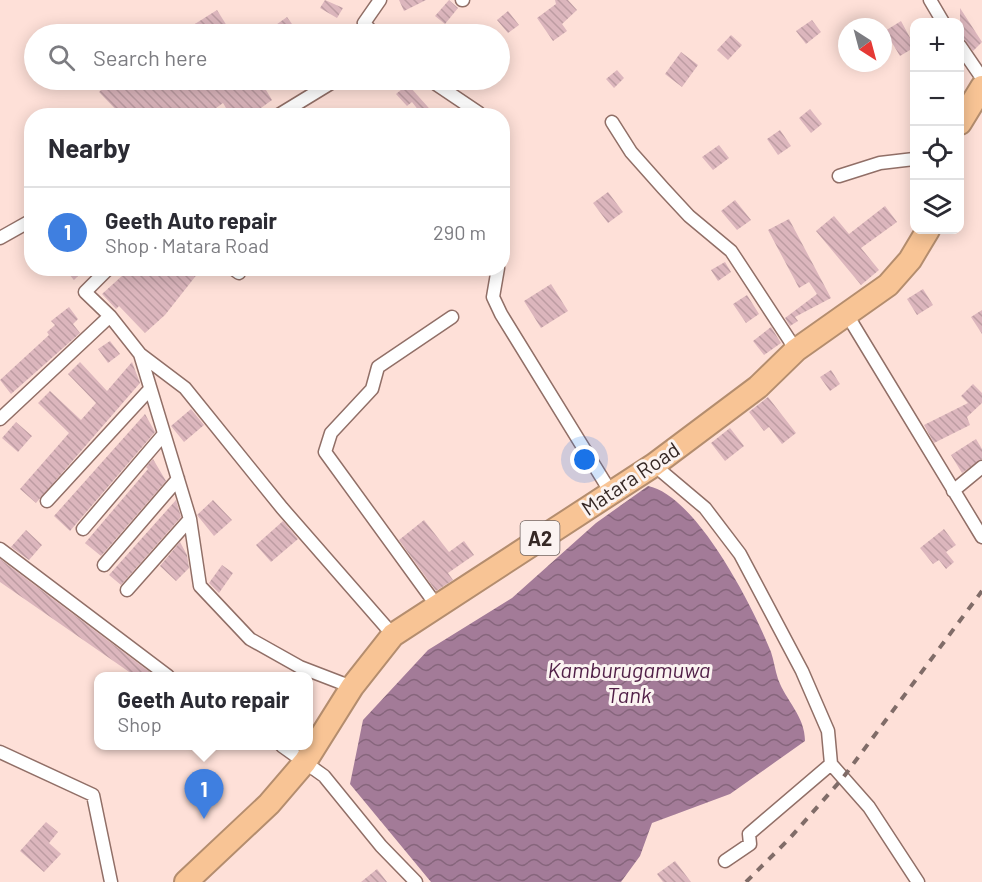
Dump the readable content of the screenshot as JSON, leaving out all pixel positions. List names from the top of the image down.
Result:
{
  "streets": {
    "highway": ["Matara Road", "A2"]
  },
  "water": ["Kamburugamuwa Tank"],
  "north": "bottom right",
  "page": {
    "map_buttons": ["+", "−"],
    "search": "Search here",
    "heading": "Nearby",
    "list": [
      {
        "mark": "1",
        "name": "Geeth Auto repair",
        "note": "Shop · Matara Road",
        "value": "290 m"
      }
    ],
    "popup": ["Geeth Auto repair", "Shop"],
    "pins": "1"
  }
}
